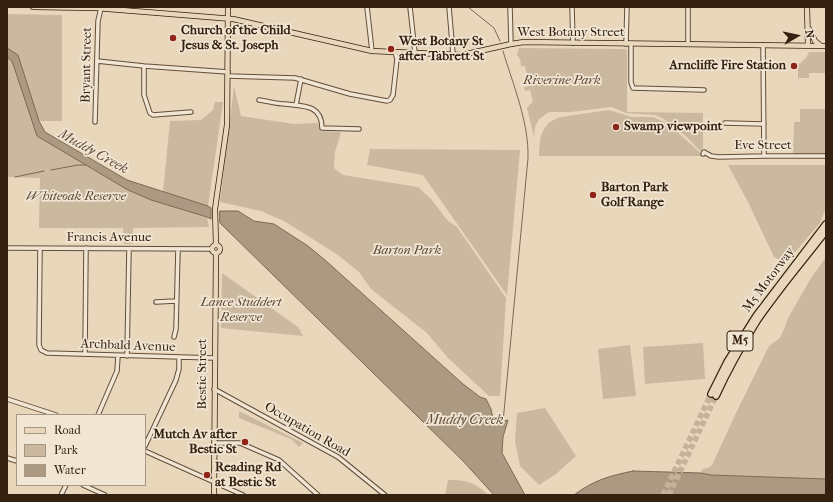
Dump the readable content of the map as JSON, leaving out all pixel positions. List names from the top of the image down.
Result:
{
  "streets": {
    "highway": ["M5 Motorway", "M5"],
    "main road": ["West Botany Street", "Bestic Street"],
    "street": [
      "Bryant Street",
      "Eve Street",
      "Francis Avenue",
      "Archbald Avenue",
      "Occupation Road"
    ]
  },
  "crossings": [
    ["West Botany Street", "Bryant Street"],
    ["Francis Avenue", "Archbald Avenue"],
    ["Francis Avenue", "Bestic Street"],
    ["Archbald Avenue", "Bestic Street"],
    ["Bestic Street", "Occupation Road"]
  ],
  "water": ["Muddy Creek"],
  "parks": [
    "Riverine Park",
    "Whiteoak Reserve",
    "Barton Park",
    "Lance Studdert Reserve"
  ],
  "places": [
    "Church of the Child Jesus & St. Joseph",
    "West Botany St after Tabrett St",
    "Arncliffe Fire Station",
    "Swamp viewpoint",
    "Barton Park Golf Range",
    "Mutch Av after Bestic St",
    "Reading Rd at Bestic St"
  ],
  "legend": ["Road", "Park", "Water"],
  "north": "right"
}
